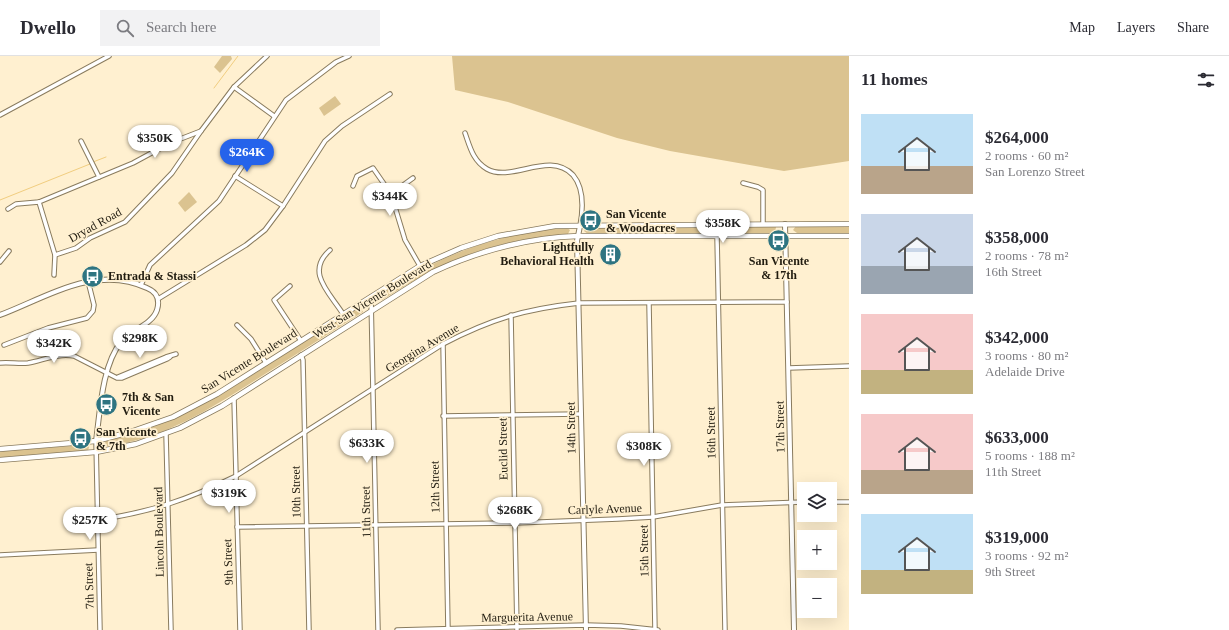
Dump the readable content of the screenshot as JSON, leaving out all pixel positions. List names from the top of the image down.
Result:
{
  "streets": {
    "main road": ["West San Vicente Boulevard", "San Vicente Boulevard"],
    "street": [
      "Dryad Road",
      "Georgina Avenue",
      "17th Street",
      "14th Street",
      "16th Street",
      "Euclid Street",
      "12th Street",
      "10th Street",
      "Carlyle Avenue",
      "11th Street",
      "Lincoln Boulevard",
      "15th Street",
      "9th Street",
      "7th Street",
      "Marguerita Avenue"
    ]
  },
  "crossings": [
    ["West San Vicente Boulevard", "17th Street"],
    ["West San Vicente Boulevard", "14th Street"],
    ["West San Vicente Boulevard", "16th Street"],
    ["West San Vicente Boulevard", "10th Street"],
    ["West San Vicente Boulevard", "11th Street"],
    ["West San Vicente Boulevard", "Lincoln Boulevard"],
    ["West San Vicente Boulevard", "9th Street"],
    ["West San Vicente Boulevard", "7th Street"],
    ["Georgina Avenue", "17th Street"],
    ["Georgina Avenue", "14th Street"],
    ["Georgina Avenue", "16th Street"],
    ["Georgina Avenue", "Euclid Street"],
    ["Georgina Avenue", "12th Street"],
    ["Georgina Avenue", "10th Street"],
    ["Georgina Avenue", "11th Street"],
    ["Georgina Avenue", "Lincoln Boulevard"],
    ["Georgina Avenue", "15th Street"],
    ["Georgina Avenue", "9th Street"],
    ["Georgina Avenue", "7th Street"],
    ["San Vicente Boulevard", "17th Street"],
    ["San Vicente Boulevard", "14th Street"],
    ["San Vicente Boulevard", "11th Street"],
    ["San Vicente Boulevard", "7th Street"],
    ["17th Street", "Carlyle Avenue"],
    ["14th Street", "Carlyle Avenue"],
    ["14th Street", "Marguerita Avenue"],
    ["16th Street", "Carlyle Avenue"],
    ["Euclid Street", "Carlyle Avenue"],
    ["Euclid Street", "Marguerita Avenue"],
    ["12th Street", "Carlyle Avenue"],
    ["12th Street", "Marguerita Avenue"],
    ["10th Street", "Carlyle Avenue"],
    ["Carlyle Avenue", "11th Street"],
    ["Carlyle Avenue", "15th Street"],
    ["Carlyle Avenue", "9th Street"],
    ["15th Street", "Marguerita Avenue"]
  ],
  "places": {
    "bus stop": [
      "San Vicente & Woodacres",
      "San Vicente & 17th",
      "Entrada & Stassi",
      "7th & San Vicente",
      "San Vicente & 7th"
    ],
    "building": ["Lightfully Behavioral Health"]
  },
  "page": {
    "header": "Dwello",
    "search": "Search here",
    "nav": ["Map", "Layers", "Share"],
    "heading": "11 homes",
    "list": [
      {
        "name": "$264,000",
        "note": "2 rooms · 60 m² · San Lorenzo Street"
      },
      {
        "name": "$358,000",
        "note": "2 rooms · 78 m² · 16th Street"
      },
      {
        "name": "$342,000",
        "note": "3 rooms · 80 m² · Adelaide Drive"
      },
      {
        "name": "$633,000",
        "note": "5 rooms · 188 m² · 11th Street"
      },
      {
        "name": "$319,000",
        "note": "3 rooms · 92 m² · 9th Street"
      }
    ],
    "price": [
      "$350K",
      "$264K",
      "$344K",
      "$358K",
      "$298K",
      "$342K",
      "$633K",
      "$308K",
      "$319K",
      "$268K",
      "$257K"
    ],
    "map_buttons": ["+", "−"]
  }
}
